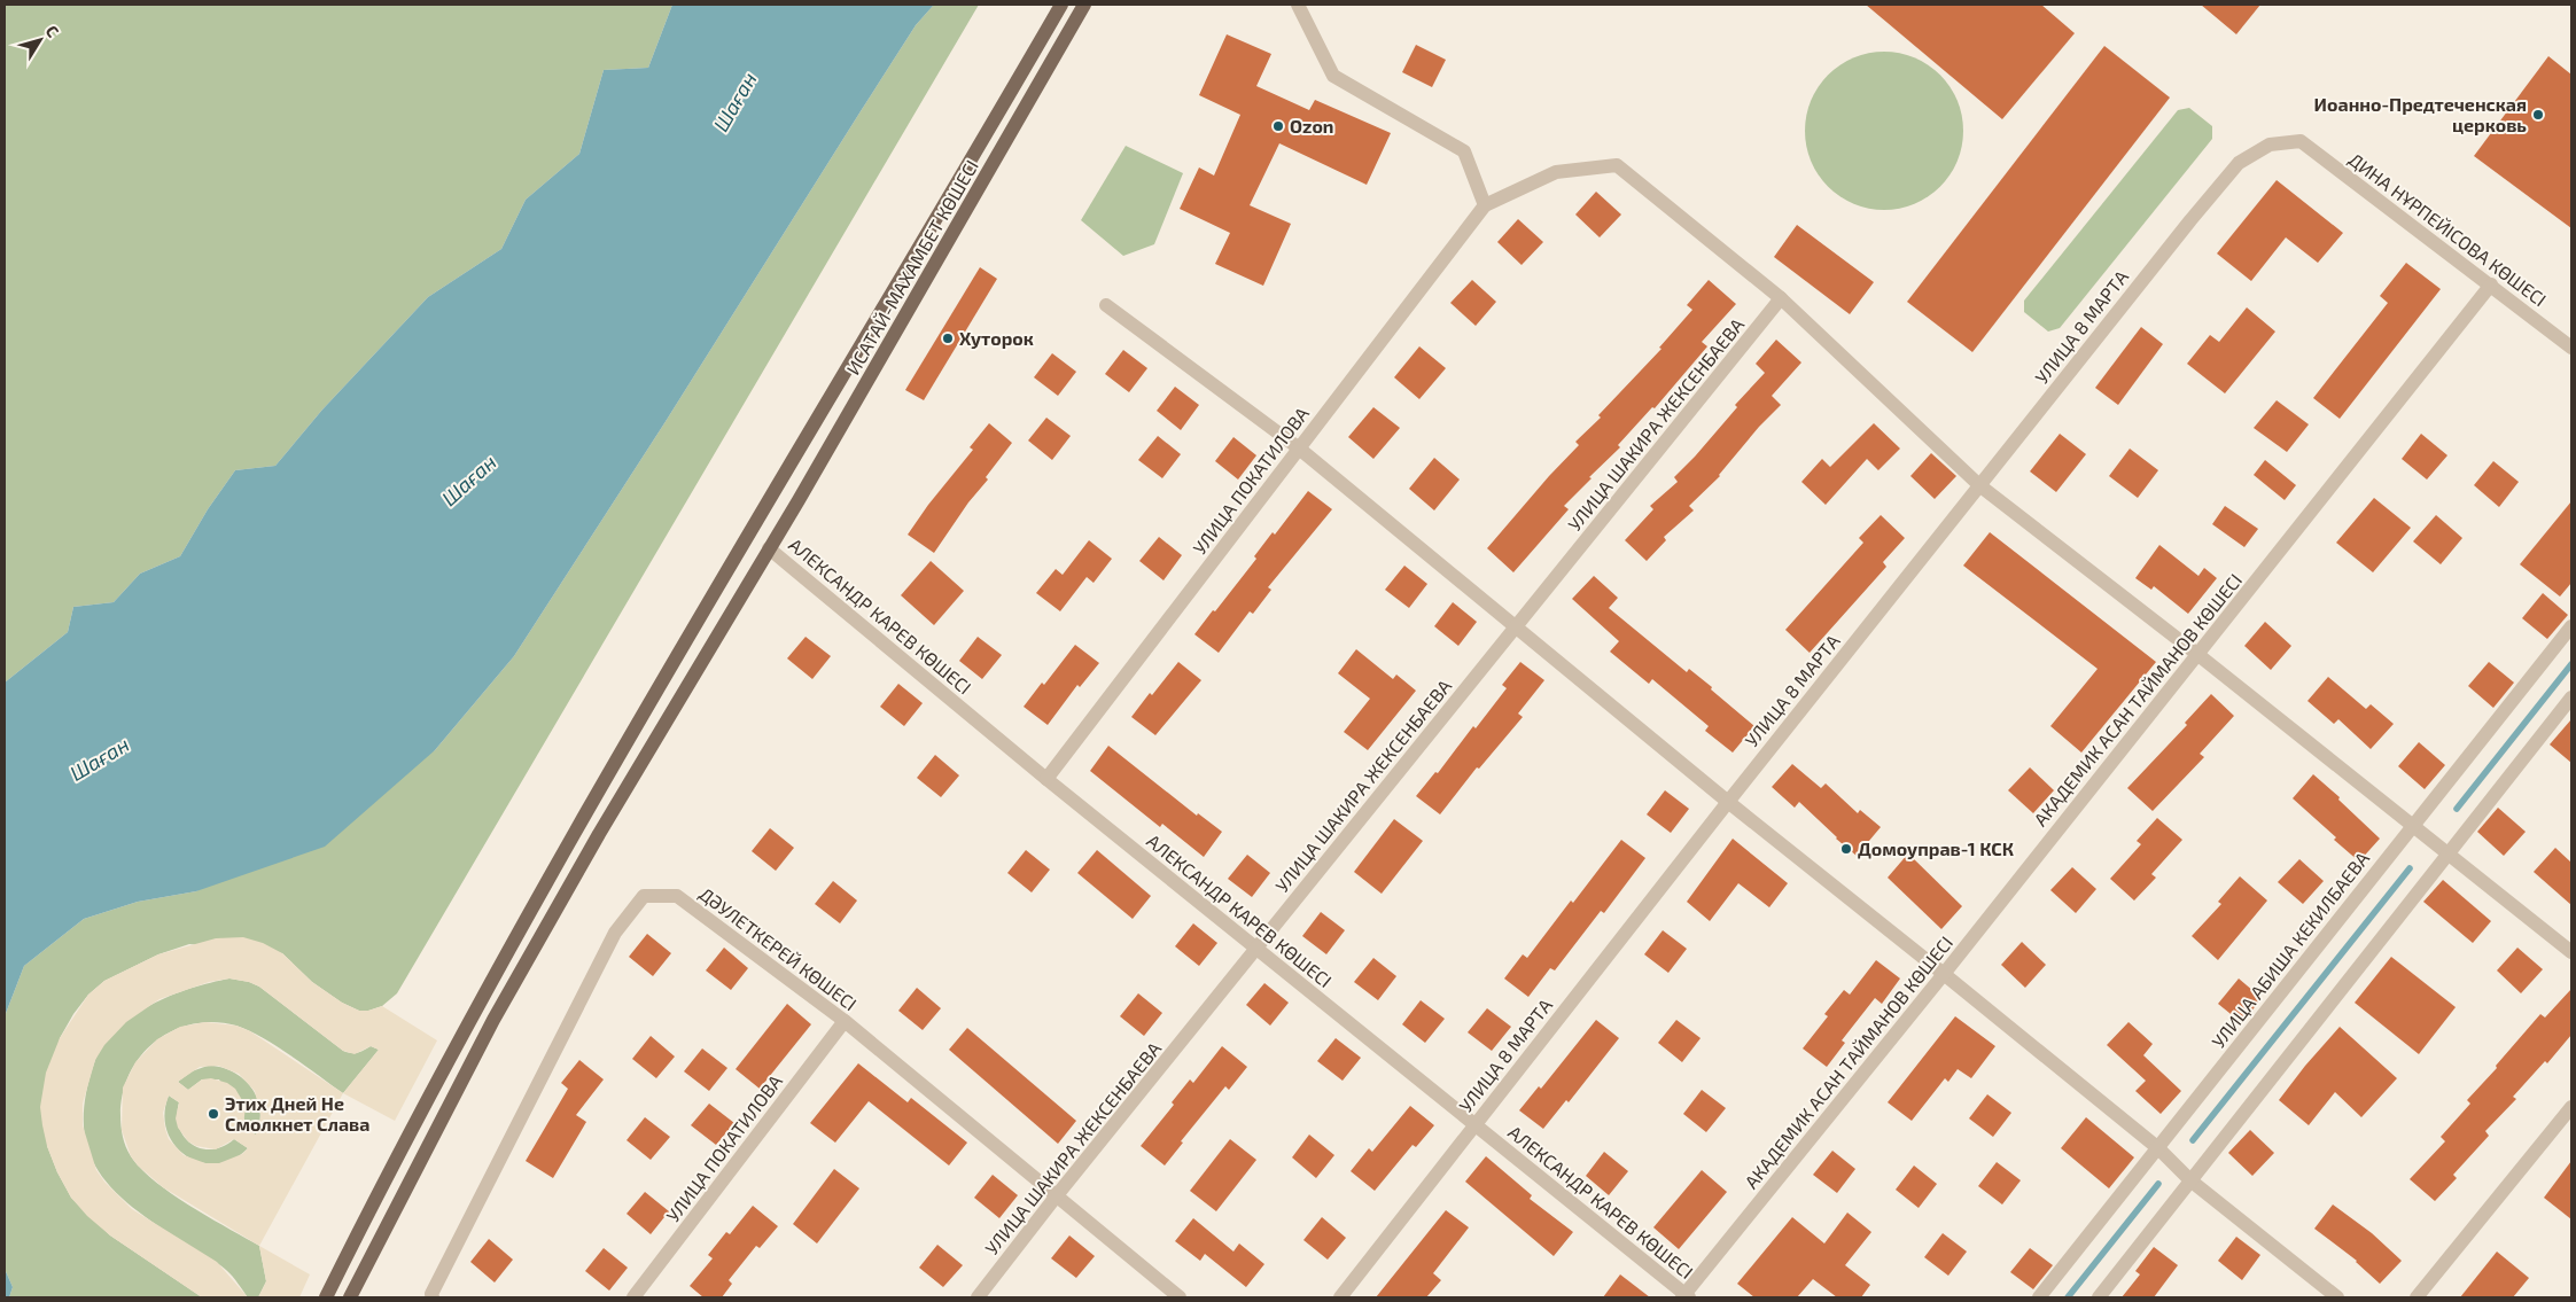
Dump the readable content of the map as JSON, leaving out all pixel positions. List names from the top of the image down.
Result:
{
  "streets": {
    "main road": ["ИСАТАЙ-МАХАМБЕТ КӨШЕСІ"],
    "street": [
      "ДИНА НҰРПЕЙІСОВА КӨШЕСІ",
      "УЛИЦА 8 МАРТА",
      "УЛИЦА ШАКИРА ЖЕКСЕНБАЕВА",
      "УЛИЦА ПОКАТИЛОВА",
      "АЛЕКСАНДР КАРЕВ КӨШЕСІ",
      "АКАДЕМИК АСАН ТАЙМАНОВ КӨШЕСІ",
      "ДӘУЛЕТКЕРЕЙ КӨШЕСІ",
      "УЛИЦА АБИША КЕКИЛБАЕВА"
    ]
  },
  "crossings": [
    ["ДИНА НҰРПЕЙІСОВА КӨШЕСІ", "УЛИЦА 8 МАРТА"],
    ["ДИНА НҰРПЕЙІСОВА КӨШЕСІ", "АКАДЕМИК АСАН ТАЙМАНОВ КӨШЕСІ"],
    ["ИСАТАЙ-МАХАМБЕТ КӨШЕСІ", "АЛЕКСАНДР КАРЕВ КӨШЕСІ"],
    ["УЛИЦА 8 МАРТА", "АЛЕКСАНДР КАРЕВ КӨШЕСІ"],
    ["УЛИЦА ШАКИРА ЖЕКСЕНБАЕВА", "АЛЕКСАНДР КАРЕВ КӨШЕСІ"],
    ["УЛИЦА ШАКИРА ЖЕКСЕНБАЕВА", "ДӘУЛЕТКЕРЕЙ КӨШЕСІ"],
    ["УЛИЦА ПОКАТИЛОВА", "АЛЕКСАНДР КАРЕВ КӨШЕСІ"],
    ["УЛИЦА ПОКАТИЛОВА", "ДӘУЛЕТКЕРЕЙ КӨШЕСІ"],
    ["АЛЕКСАНДР КАРЕВ КӨШЕСІ", "АКАДЕМИК АСАН ТАЙМАНОВ КӨШЕСІ"]
  ],
  "water": ["Шаған"],
  "places": [
    "Иоанно-Предтеченская церковь",
    "Ozon",
    "Хуторок",
    "Домоуправ-1 КСК",
    "Этих Дней Не Смолкнет Слава"
  ],
  "north": "top right"
}
